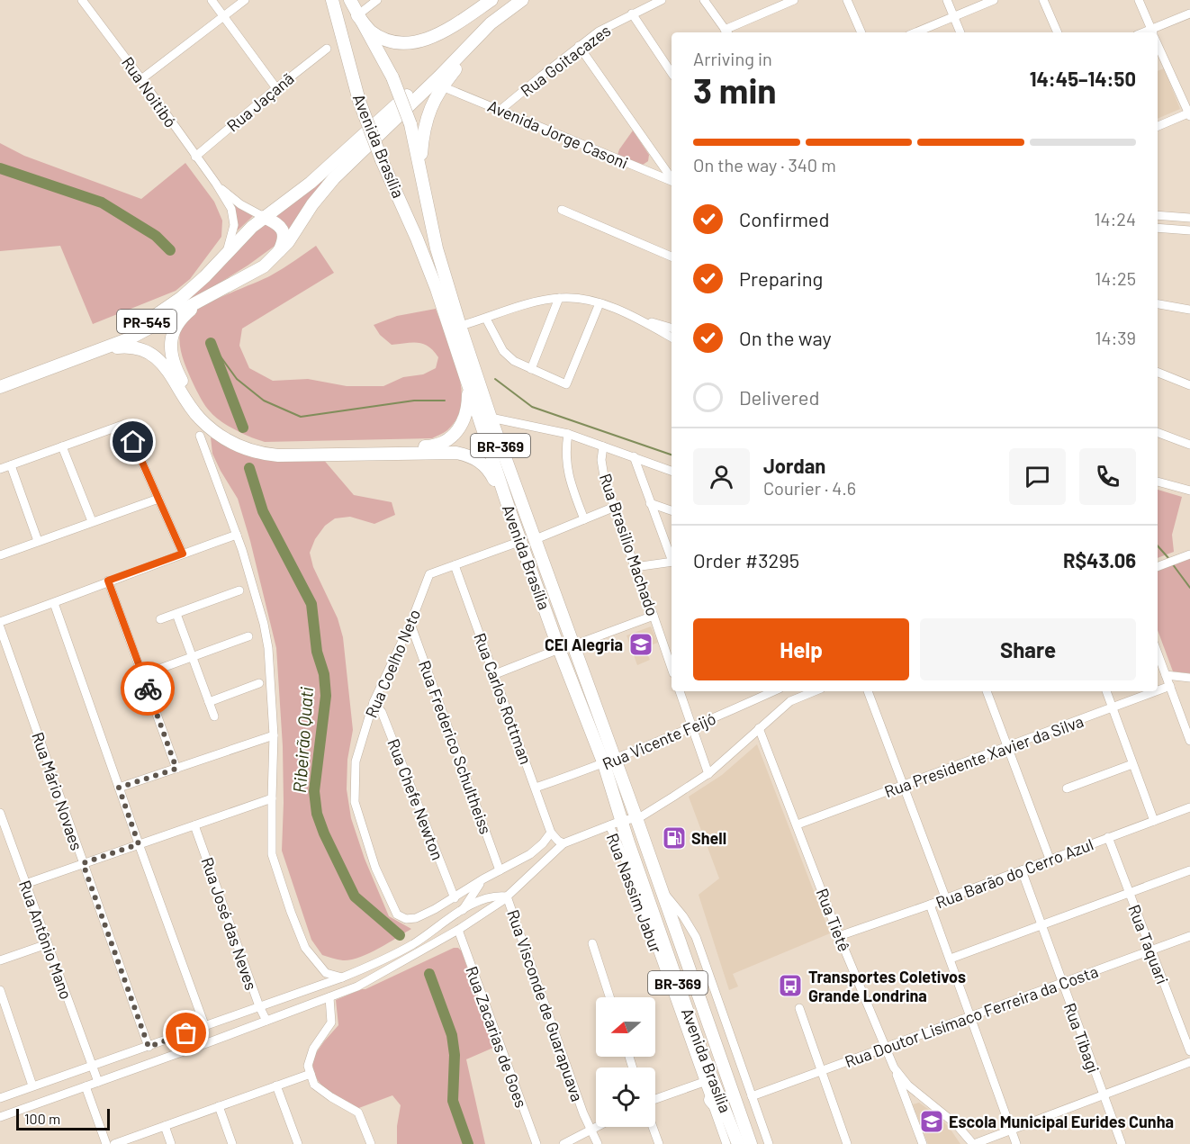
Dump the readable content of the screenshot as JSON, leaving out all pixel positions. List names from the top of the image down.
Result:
{
  "streets": {
    "highway": ["Avenida Brasília", "PR-545", "BR-369"],
    "street": [
      "Rua Goitacazes",
      "Rua Noitibó",
      "Rua Jaçanã",
      "Avenida Jorge Casoni",
      "Rua Brasilio Machado",
      "Rua Coelho Neto",
      "Rua Carlos Rottman",
      "Rua Vicente Feijó",
      "Rua Frederico Schultheiss",
      "Rua Presidente Xavier da Silva",
      "Rua Mário Novaes",
      "Rua Chefe Newton",
      "Rua Barão do Cerro Azul",
      "Rua Nassim Jabur",
      "Rua Tietê",
      "Rua José das Neves",
      "Rua Antônio Mano",
      "Rua Taquari",
      "Rua Visconde de Guarapuava",
      "Rua Doutor Lisímaco Ferreira da Costa",
      "Rua Zacarias de Goes",
      "Rua Tibagi"
    ]
  },
  "crossings": [
    ["Rua Goitacazes", "Avenida Jorge Casoni"],
    ["Rua Noitibó", "Rua Jaçanã"],
    ["Rua Noitibó", "PR-545"],
    ["Avenida Brasília", "Rua Coelho Neto"],
    ["Avenida Brasília", "Rua Vicente Feijó"],
    ["Rua Coelho Neto", "Rua Carlos Rottman"],
    ["Rua Coelho Neto", "Rua Frederico Schultheiss"],
    ["Rua Coelho Neto", "Rua Chefe Newton"],
    ["Rua Carlos Rottman", "Rua Vicente Feijó"],
    ["Rua Presidente Xavier da Silva", "Rua Tietê"],
    ["Rua Barão do Cerro Azul", "Rua Tietê"],
    ["Rua Barão do Cerro Azul", "Rua Taquari"],
    ["Rua Barão do Cerro Azul", "Rua Tibagi"],
    ["Rua Tietê", "Rua Doutor Lisímaco Ferreira da Costa"],
    ["Rua Taquari", "Rua Doutor Lisímaco Ferreira da Costa"],
    ["Rua Doutor Lisímaco Ferreira da Costa", "Rua Tibagi"]
  ],
  "water": ["Ribeirão Quati"],
  "places": {
    "school or university": ["CEI Alegria", "Escola Municipal Eurides Cunha"],
    "fuel station": ["Shell"],
    "bus stop": ["Transportes Coletivos Grande Londrina"]
  },
  "scale_bar": "100 m",
  "north": "left",
  "page": {
    "heading": ["3 min", "Arriving in", "14:45–14:50"],
    "panel": [
      "Jordan",
      "Courier · 4.6",
      "Order #3295",
      "R$43.06"
    ],
    "bar": "On the way · 340 m",
    "list": [
      ["Confirmed", "14:24"],
      ["Preparing", "14:25"],
      ["On the way", "14:39"],
      "Delivered"
    ],
    "buttons": ["Help", "Share"],
    "scale": "100 m"
  }
}
